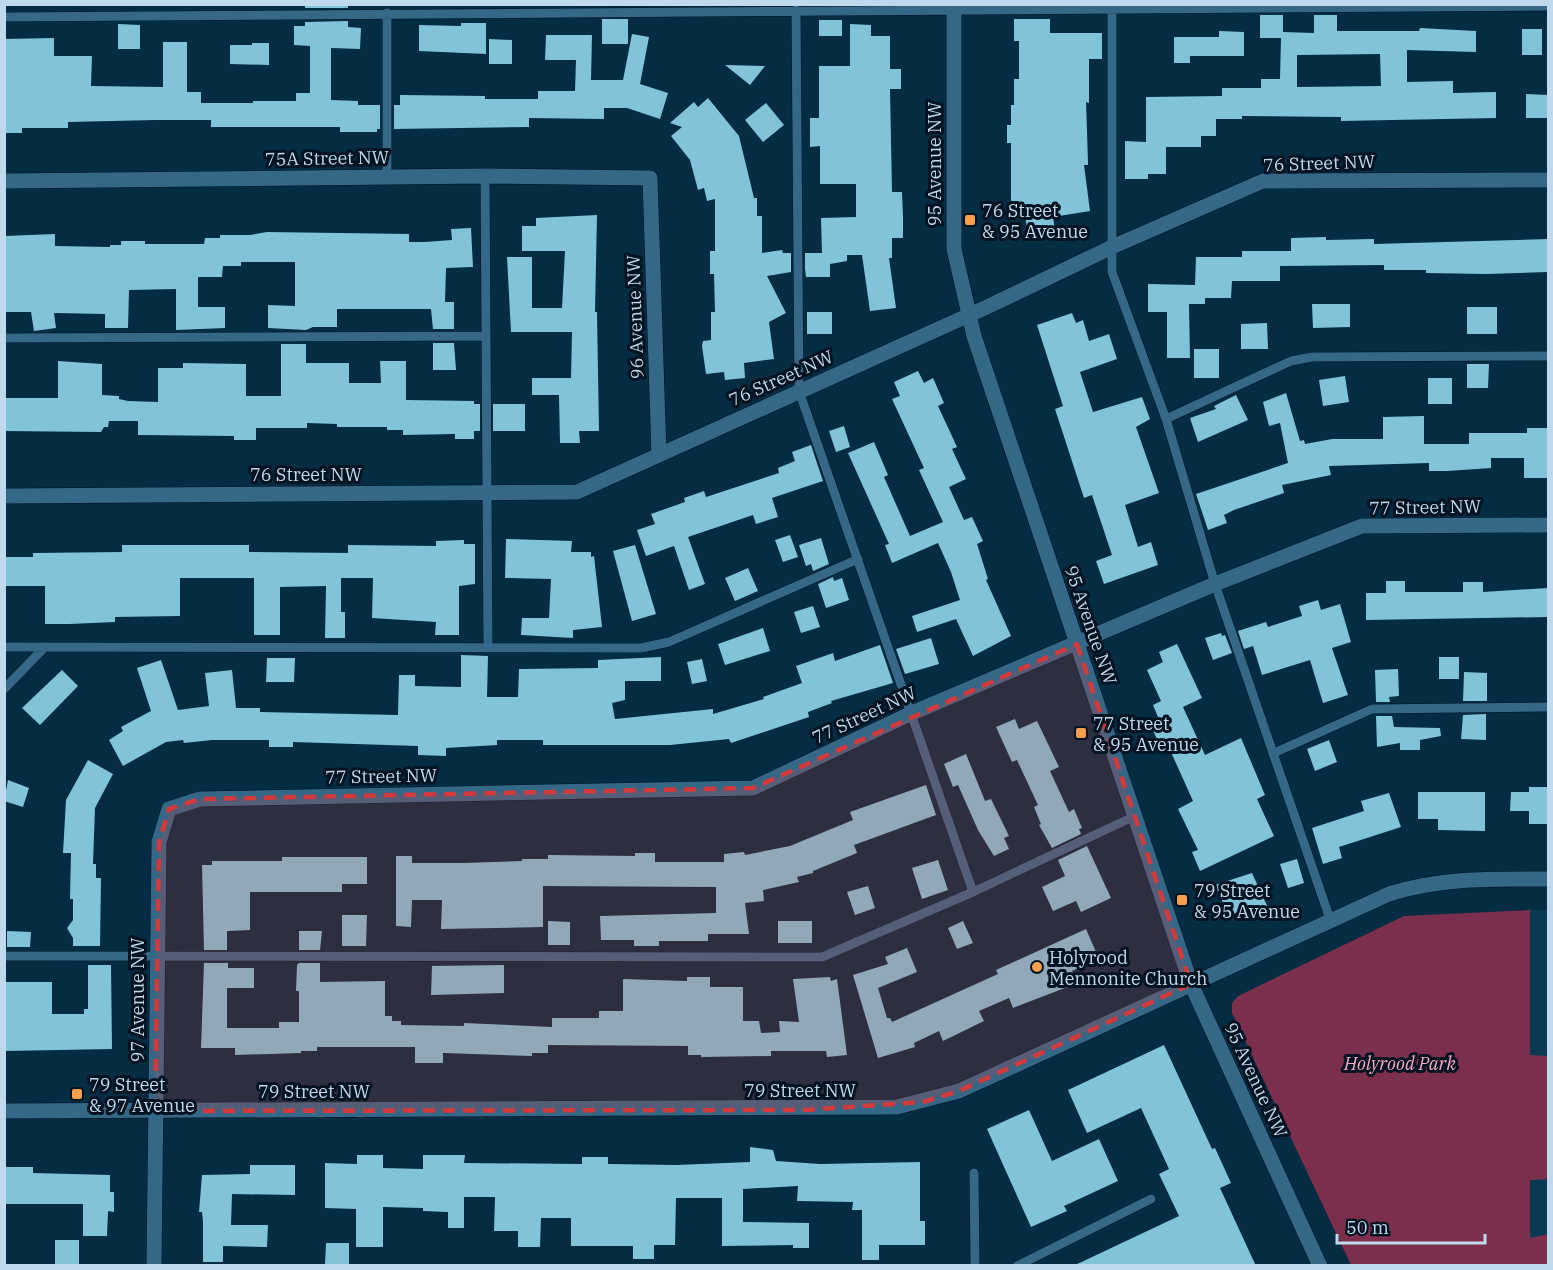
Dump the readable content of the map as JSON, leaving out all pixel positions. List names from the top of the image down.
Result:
{
  "streets": {
    "street": [
      "75A Street NW",
      "76 Street NW",
      "95 Avenue NW",
      "96 Avenue NW",
      "77 Street NW",
      "97 Avenue NW",
      "79 Street NW"
    ]
  },
  "crossings": [
    ["75A Street NW", "96 Avenue NW"],
    ["76 Street NW", "95 Avenue NW"],
    ["76 Street NW", "96 Avenue NW"],
    ["95 Avenue NW", "77 Street NW"],
    ["95 Avenue NW", "79 Street NW"],
    ["77 Street NW", "97 Avenue NW"],
    ["97 Avenue NW", "79 Street NW"]
  ],
  "parks": ["Holyrood Park"],
  "places": {
    "transit": [
      "76 Street & 95 Avenue",
      "77 Street & 95 Avenue",
      "79 Street & 95 Avenue",
      "79 Street & 97 Avenue"
    ],
    "other": ["Holyrood Mennonite Church"]
  },
  "scale_bar": "50 m"
}
